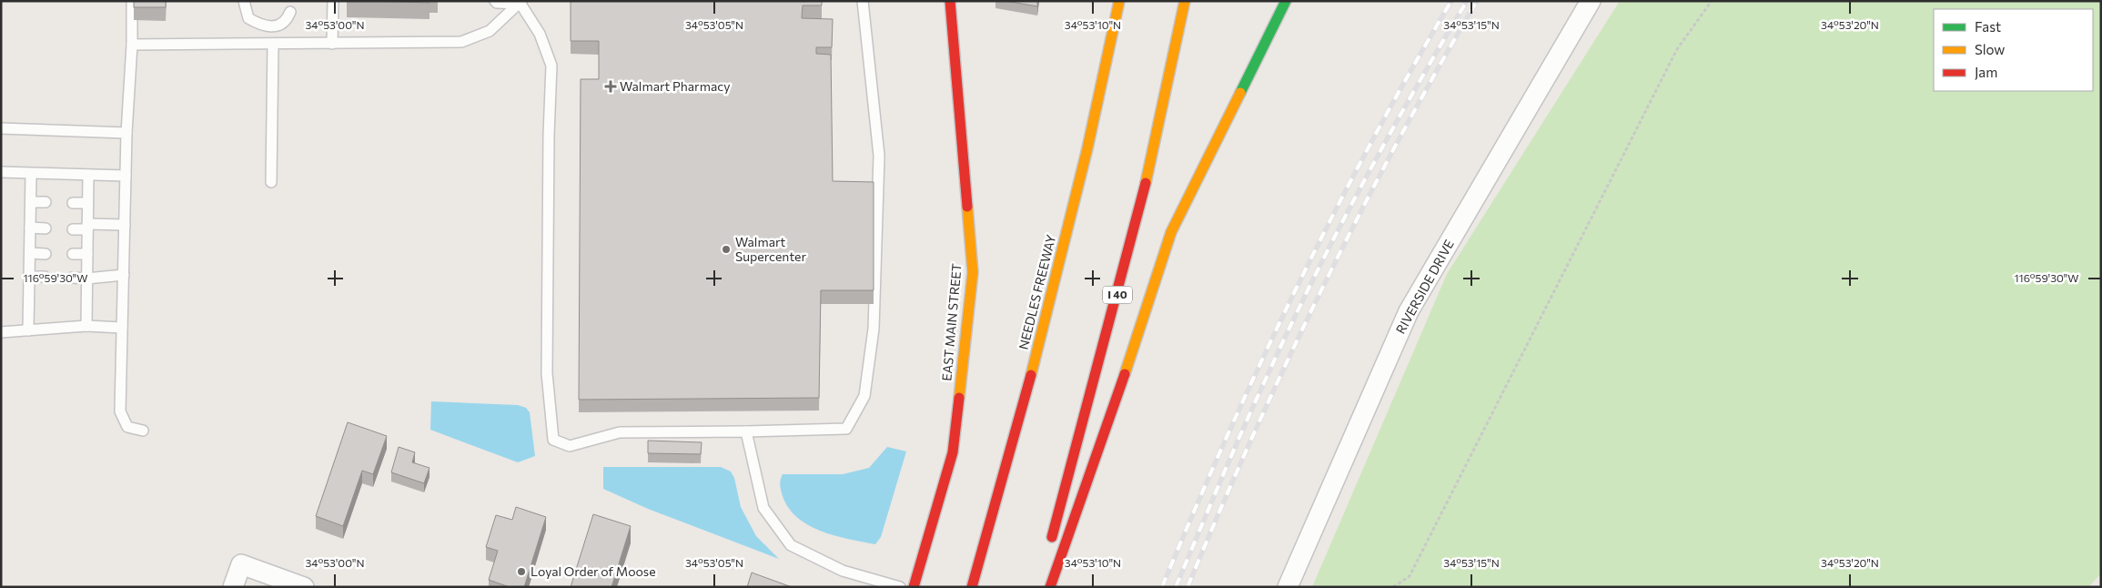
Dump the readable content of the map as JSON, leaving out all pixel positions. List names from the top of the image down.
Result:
{
  "streets": {
    "main road": ["NEEDLES FREEWAY", "I 40", "EAST MAIN STREET"],
    "street": ["RIVERSIDE DRIVE"]
  },
  "places": {
    "health": ["Walmart Pharmacy"],
    "other": ["Walmart Supercenter", "Loyal Order of Moose"]
  },
  "legend": ["Fast", "Slow", "Jam"],
  "coordinates": [
    "34°53'00\"N",
    "34°53'05\"N",
    "34°53'10\"N",
    "34°53'15\"N",
    "34°53'20\"N",
    "116°59'30\"W"
  ]
}
